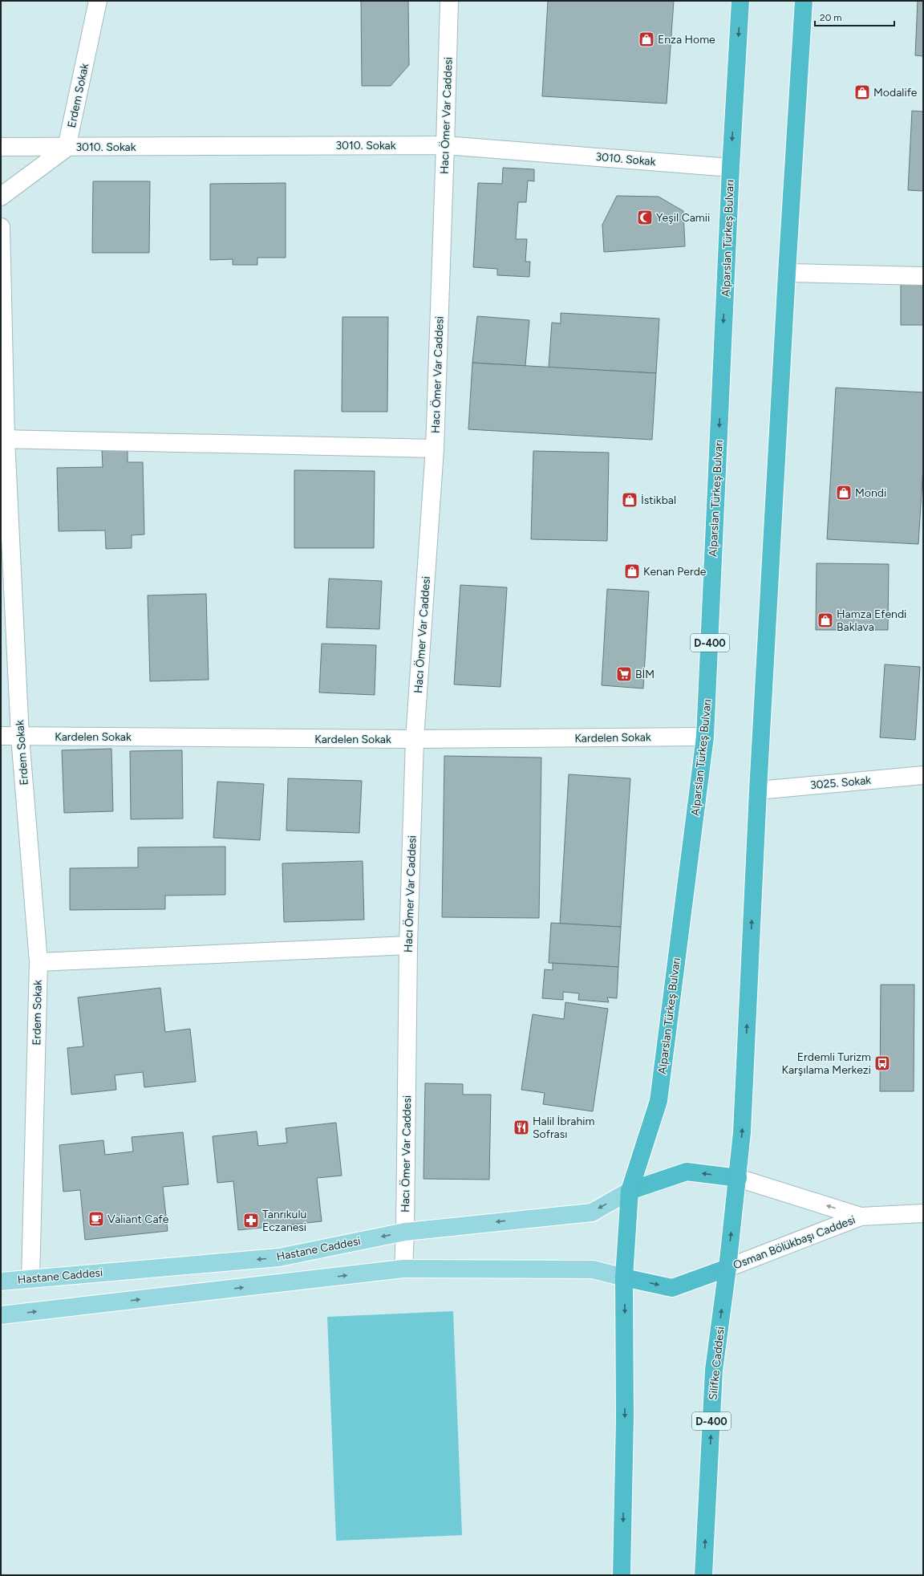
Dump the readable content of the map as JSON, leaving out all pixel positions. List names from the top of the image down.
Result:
{
  "streets": {
    "highway": ["Alparslan Türkeş Bulvarı", "D-400", "Silifke Caddesi"],
    "main road": ["Hastane Caddesi"],
    "street": [
      "Erdem Sokak",
      "Hacı Ömer Var Caddesi",
      "3010. Sokak",
      "Kardelen Sokak",
      "3025. Sokak",
      "Osman Bölükbaşı Caddesi"
    ]
  },
  "crossings": [
    ["Erdem Sokak", "3010. Sokak"],
    ["Erdem Sokak", "Kardelen Sokak"],
    ["Erdem Sokak", "Hastane Caddesi"],
    ["Hacı Ömer Var Caddesi", "3010. Sokak"],
    ["Hacı Ömer Var Caddesi", "Kardelen Sokak"],
    ["Hacı Ömer Var Caddesi", "Hastane Caddesi"],
    ["3010. Sokak", "Alparslan Türkeş Bulvarı"],
    ["Alparslan Türkeş Bulvarı", "D-400"],
    ["Alparslan Türkeş Bulvarı", "Kardelen Sokak"],
    ["Alparslan Türkeş Bulvarı", "Hastane Caddesi"],
    ["D-400", "3025. Sokak"],
    ["D-400", "Osman Bölükbaşı Caddesi"],
    ["D-400", "Silifke Caddesi"],
    ["Osman Bölükbaşı Caddesi", "Silifke Caddesi"]
  ],
  "one_way": ["Osman Bölükbaşı Caddesi"],
  "places": {
    "shop": [
      "Enza Home",
      "Modalife",
      "Mondi",
      "İstikbal",
      "Kenan Perde",
      "Hamza Efendi Baklava"
    ],
    "mosque": ["Yeşil Camii"],
    "supermarket": ["BİM"],
    "bus stop": ["Erdemli Turizm Karşılama Merkezi"],
    "restaurant": ["Halil İbrahim Sofrası"],
    "cafe": ["Valiant Cafe"],
    "pharmacy": ["Tanrıkulu Eczanesi"]
  },
  "scale_bar": "20 m"
}
